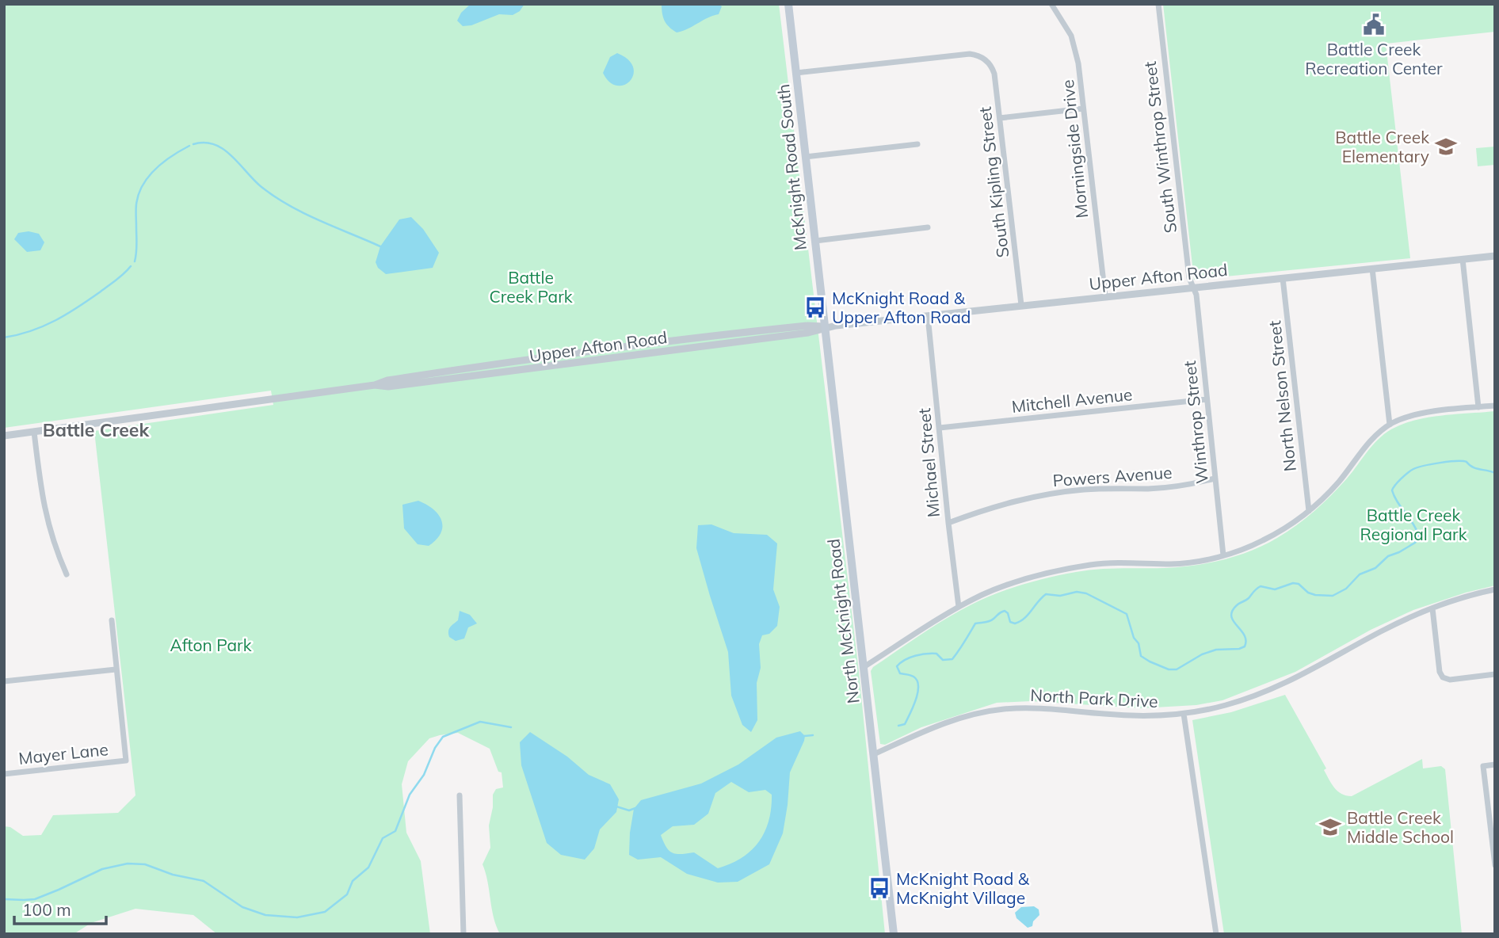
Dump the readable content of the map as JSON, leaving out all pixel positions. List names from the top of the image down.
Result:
{
  "streets": {
    "main road": ["McKnight Road South", "North McKnight Road"],
    "street": [
      "South Winthrop Street",
      "Morningside Drive",
      "South Kipling Street",
      "Upper Afton Road",
      "North Nelson Street",
      "Mitchell Avenue",
      "Winthrop Street",
      "Michael Street",
      "Powers Avenue",
      "North Park Drive",
      "Mayer Lane"
    ]
  },
  "crossings": [
    ["South Winthrop Street", "Upper Afton Road"],
    ["South Winthrop Street", "Winthrop Street"],
    ["Morningside Drive", "Upper Afton Road"],
    ["McKnight Road South", "South Kipling Street"],
    ["McKnight Road South", "Upper Afton Road"],
    ["McKnight Road South", "North McKnight Road"],
    ["South Kipling Street", "Upper Afton Road"],
    ["Upper Afton Road", "North Nelson Street"],
    ["Upper Afton Road", "Winthrop Street"],
    ["Upper Afton Road", "Michael Street"],
    ["Upper Afton Road", "North McKnight Road"],
    ["Mitchell Avenue", "Winthrop Street"],
    ["Mitchell Avenue", "Michael Street"],
    ["Winthrop Street", "Powers Avenue"],
    ["Michael Street", "Powers Avenue"],
    ["North McKnight Road", "North Park Drive"]
  ],
  "districts": ["Battle Creek"],
  "parks": ["Battle Creek Park", "Battle Creek Regional Park", "Afton Park"],
  "places": {
    "public building": ["Battle Creek Recreation Center"],
    "school or university": ["Battle Creek Elementary", "Battle Creek Middle School"],
    "bus stop": ["McKnight Road & Upper Afton Road", "McKnight Road & McKnight Village"]
  },
  "scale_bar": "100 m"
}
